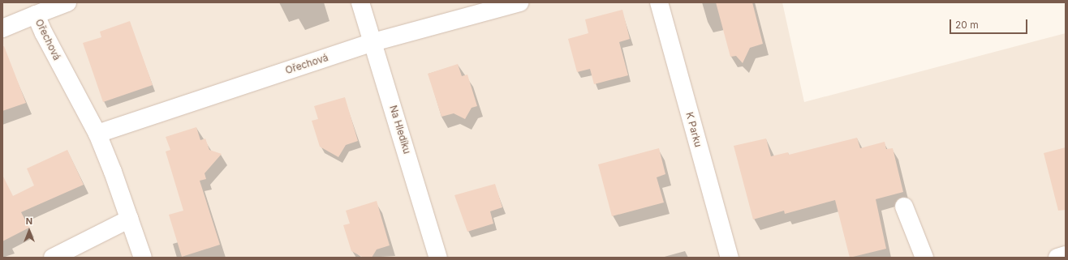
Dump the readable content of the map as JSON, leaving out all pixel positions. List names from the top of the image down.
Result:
{
  "streets": {
    "street": ["Ořechová", "Na Hledíku", "K Parku"]
  },
  "crossings": [
    ["Ořechová", "Na Hledíku"]
  ],
  "scale_bar": "20 m",
  "north": "top"
}
